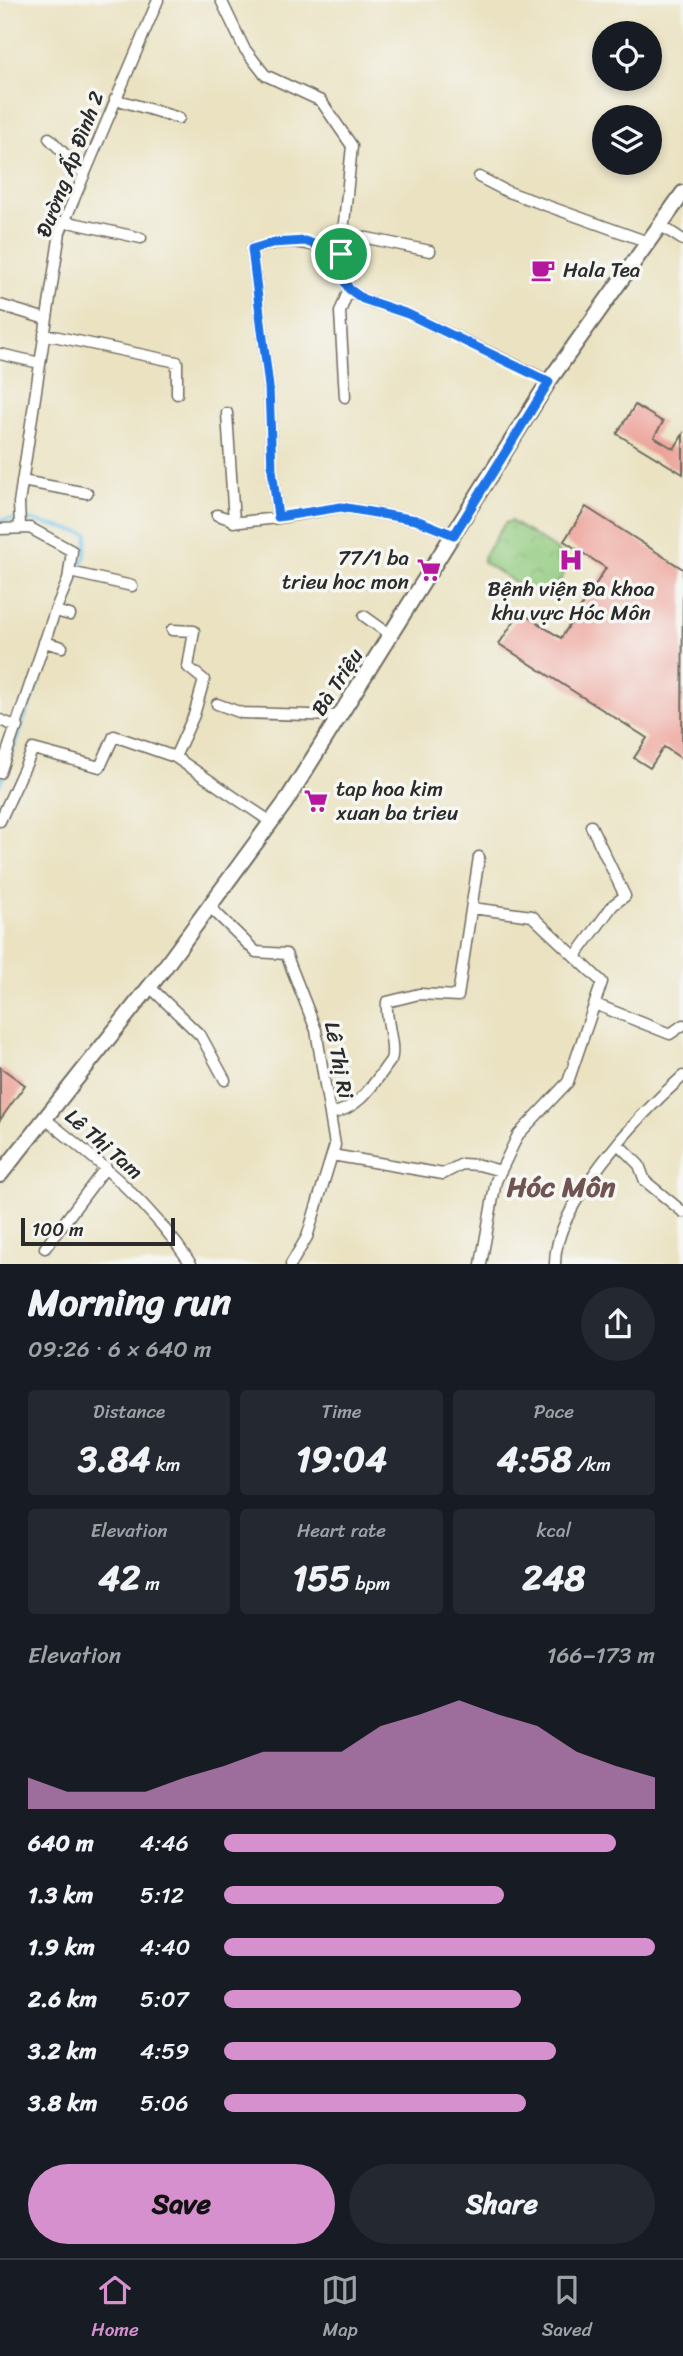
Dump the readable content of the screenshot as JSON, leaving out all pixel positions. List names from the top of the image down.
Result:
{
  "streets": {
    "street": [
      "Đường Ấp Đình 2",
      "Bà Triệu",
      "Lê Thị Ri",
      "Lê Thị Tam"
    ]
  },
  "crossings": [
    ["Bà Triệu", "Lê Thị Ri"],
    ["Bà Triệu", "Lê Thị Tam"]
  ],
  "districts": ["Hóc Môn"],
  "places": {
    "cafe": ["Hala Tea"],
    "hospital": ["Bệnh viện Đa khoa khu vực Hóc Môn"],
    "supermarket": ["77/1 ba trieu hoc mon", "tap hoa kim xuan ba trieu"]
  },
  "scale_bar": "100 m",
  "page": {
    "scale": "100 m",
    "heading": ["Morning run", "09:26 · 6 × 640 m"],
    "stats": [
      ["Distance", "3.84 km"],
      ["Time", "19:04"],
      ["Pace", "4:58 /km"],
      ["Elevation", "42 m"],
      ["Heart rate", "155 bpm"],
      ["kcal", "248"]
    ],
    "chart": ["Elevation", "166–173 m"],
    "list": [
      {
        "name": "640 m",
        "note": "4:46"
      },
      {
        "name": "1.3 km",
        "note": "5:12"
      },
      {
        "name": "1.9 km",
        "note": "4:40"
      },
      {
        "name": "2.6 km",
        "note": "5:07"
      },
      {
        "name": "3.2 km",
        "note": "4:59"
      },
      {
        "name": "3.8 km",
        "note": "5:06"
      }
    ],
    "buttons": ["Save", "Share"],
    "tabs": ["Home", "Map", "Saved"]
  }
}
